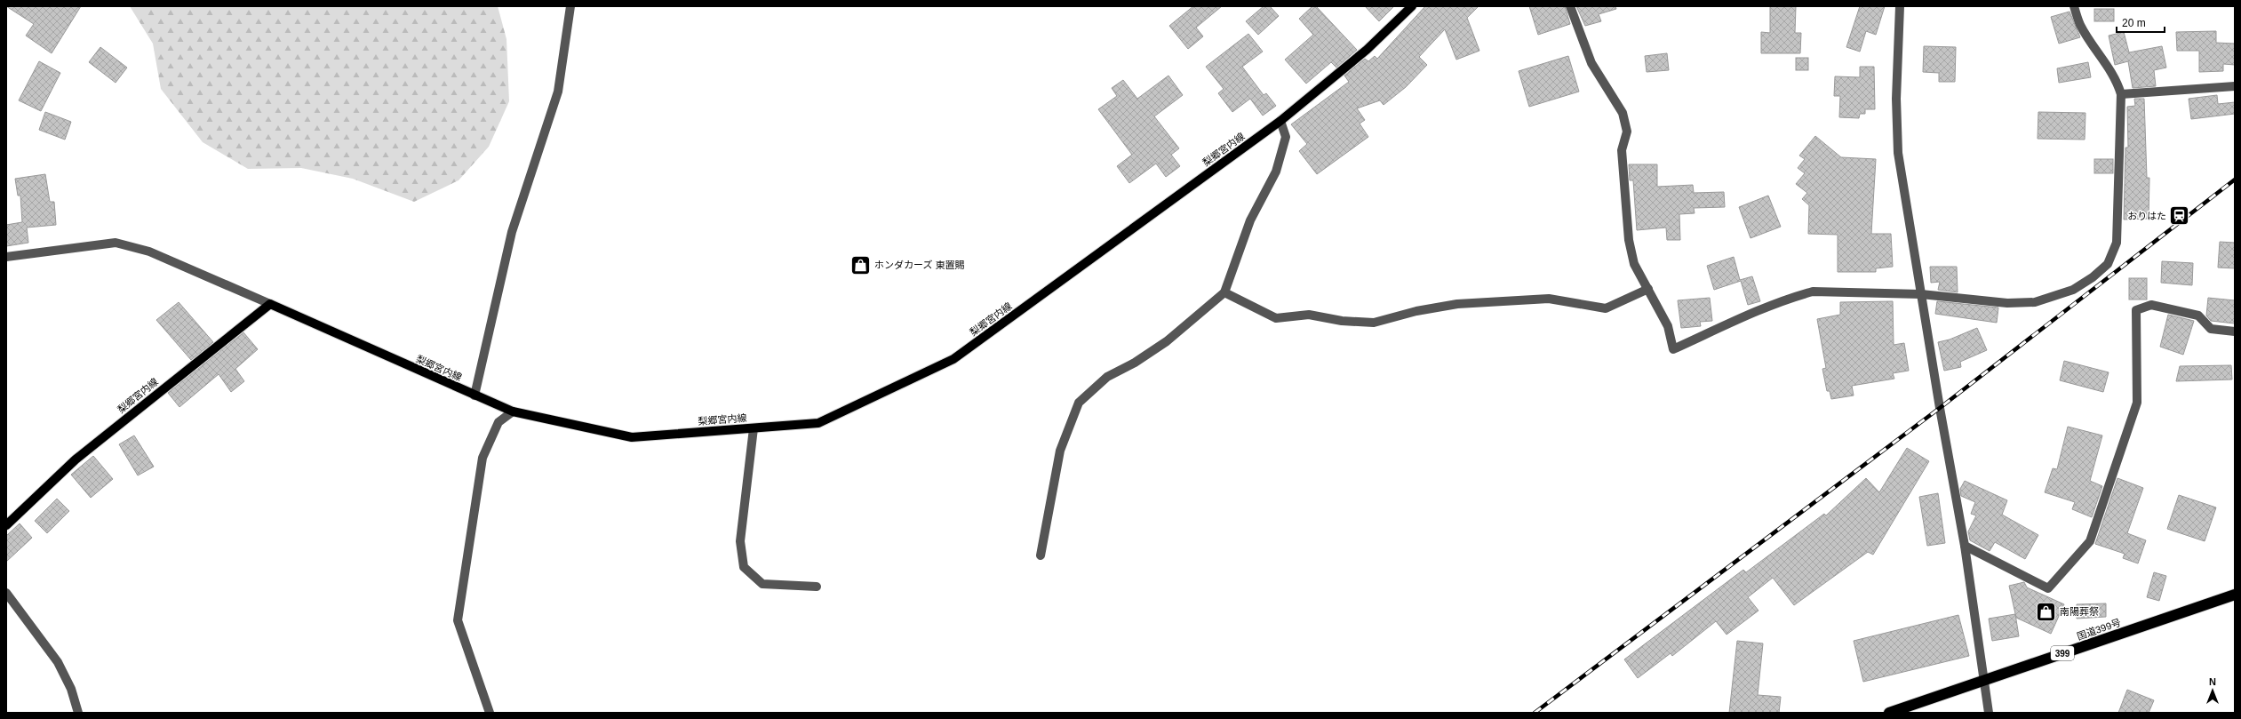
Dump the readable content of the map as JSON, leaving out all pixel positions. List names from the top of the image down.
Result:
{
  "streets": {
    "highway": ["国道399号", "399"],
    "main road": ["梨郷宮内線"]
  },
  "places": {
    "station": ["おりはた"],
    "shop": ["ホンダカーズ 東置賜", "南陽葬祭"]
  },
  "scale_bar": "20 m",
  "north": "top"
}
